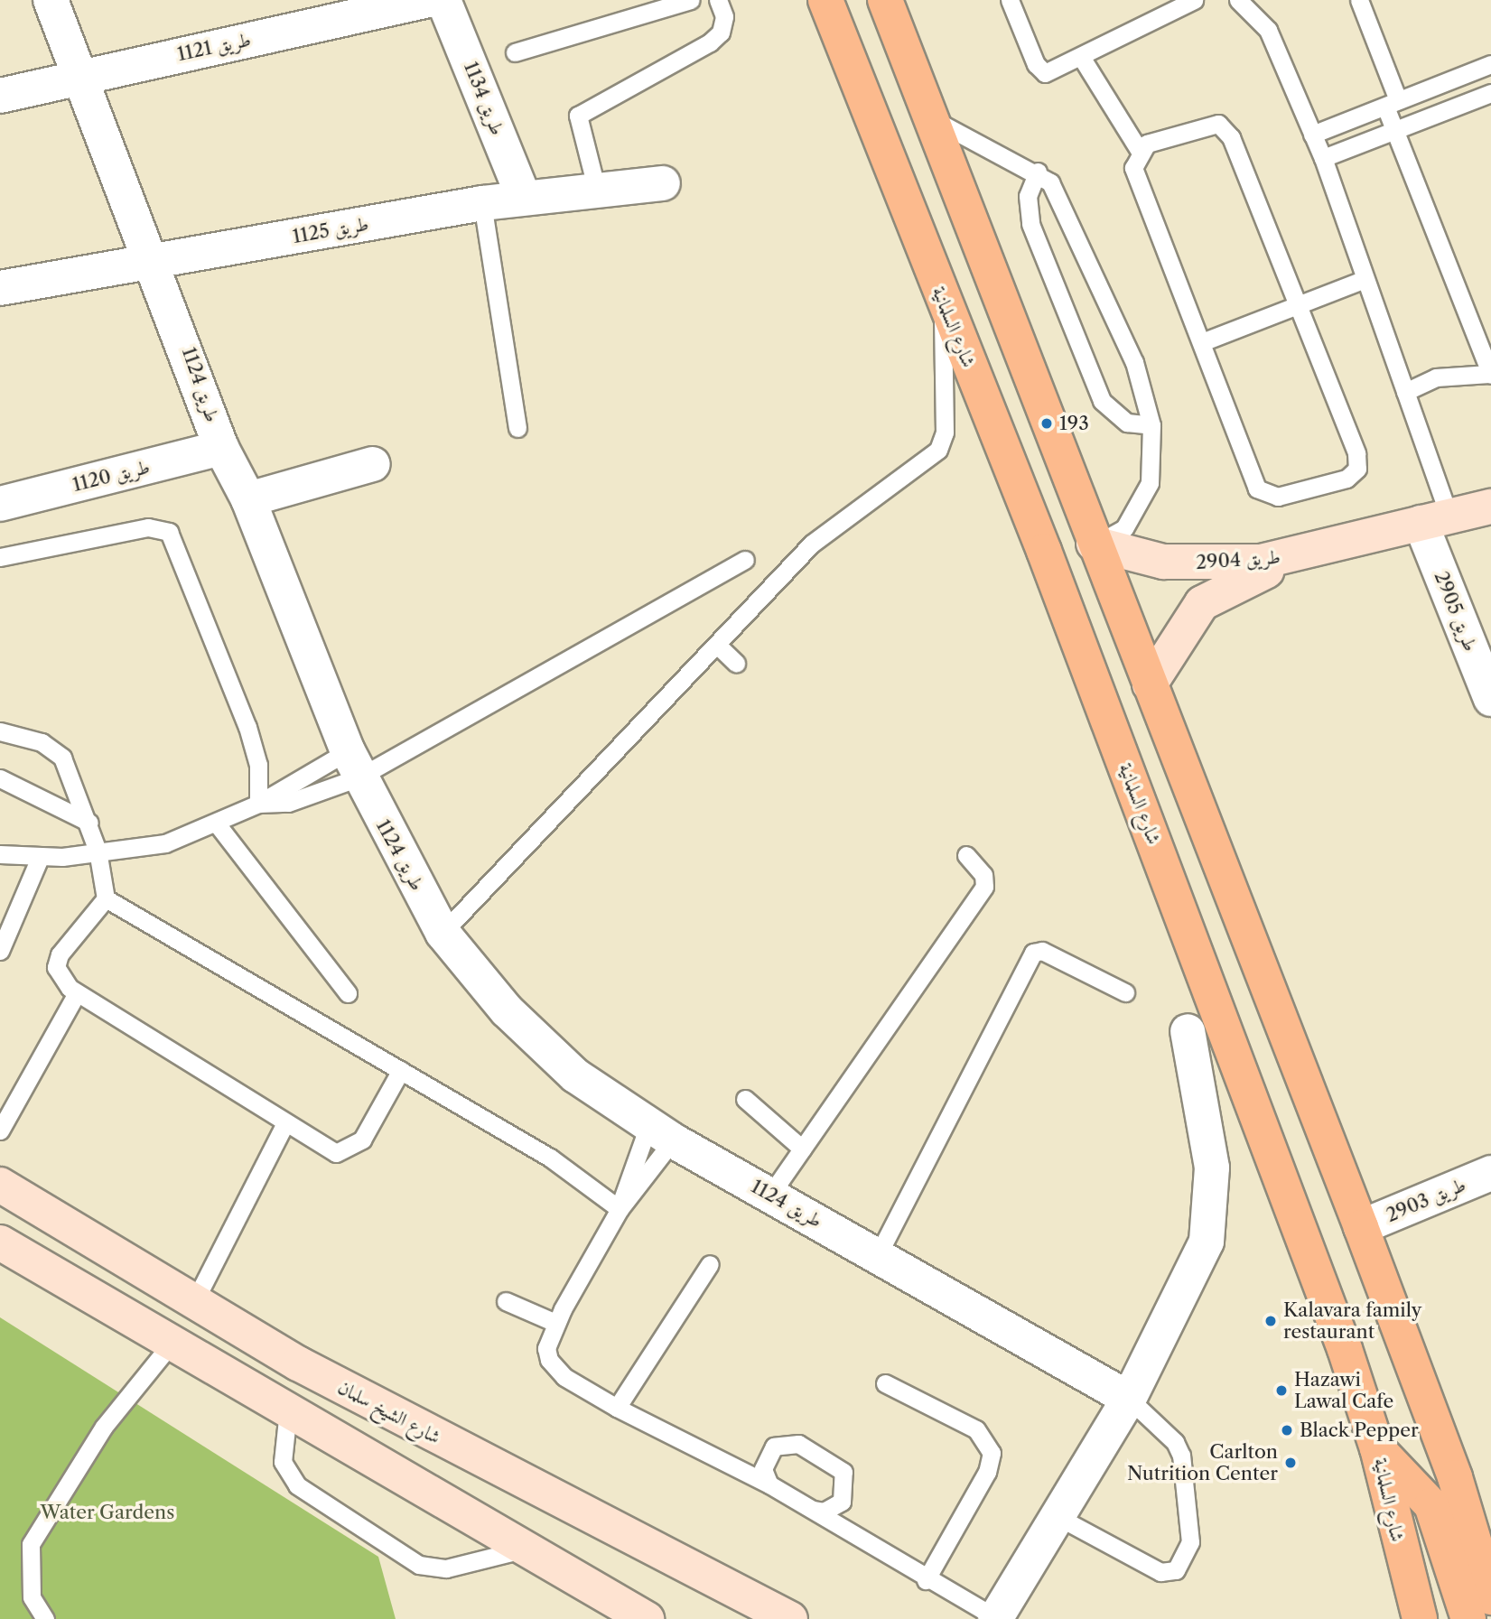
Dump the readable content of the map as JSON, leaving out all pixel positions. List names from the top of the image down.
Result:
{
  "streets": {
    "main road": ["شارع السلمانية", "طريق 2904", "شارع الشيخ سلمان"],
    "street": [
      "طريق 1121",
      "طريق 1134",
      "طريق 1125",
      "طريق 1124",
      "طريق 1120",
      "طريق 2905",
      "طريق 2903"
    ]
  },
  "crossings": [
    ["طريق 1121", "طريق 1124"],
    ["طريق 1134", "طريق 1125"],
    ["طريق 1125", "طريق 1124"],
    ["طريق 1124", "طريق 1120"],
    ["طريق 2904", "طريق 2905"]
  ],
  "parks": ["Water Gardens"],
  "places": [
    "193",
    "Kalavara family restaurant",
    "Hazawi Lawal Cafe",
    "Black Pepper",
    "Carlton Nutrition Center"
  ]
}
